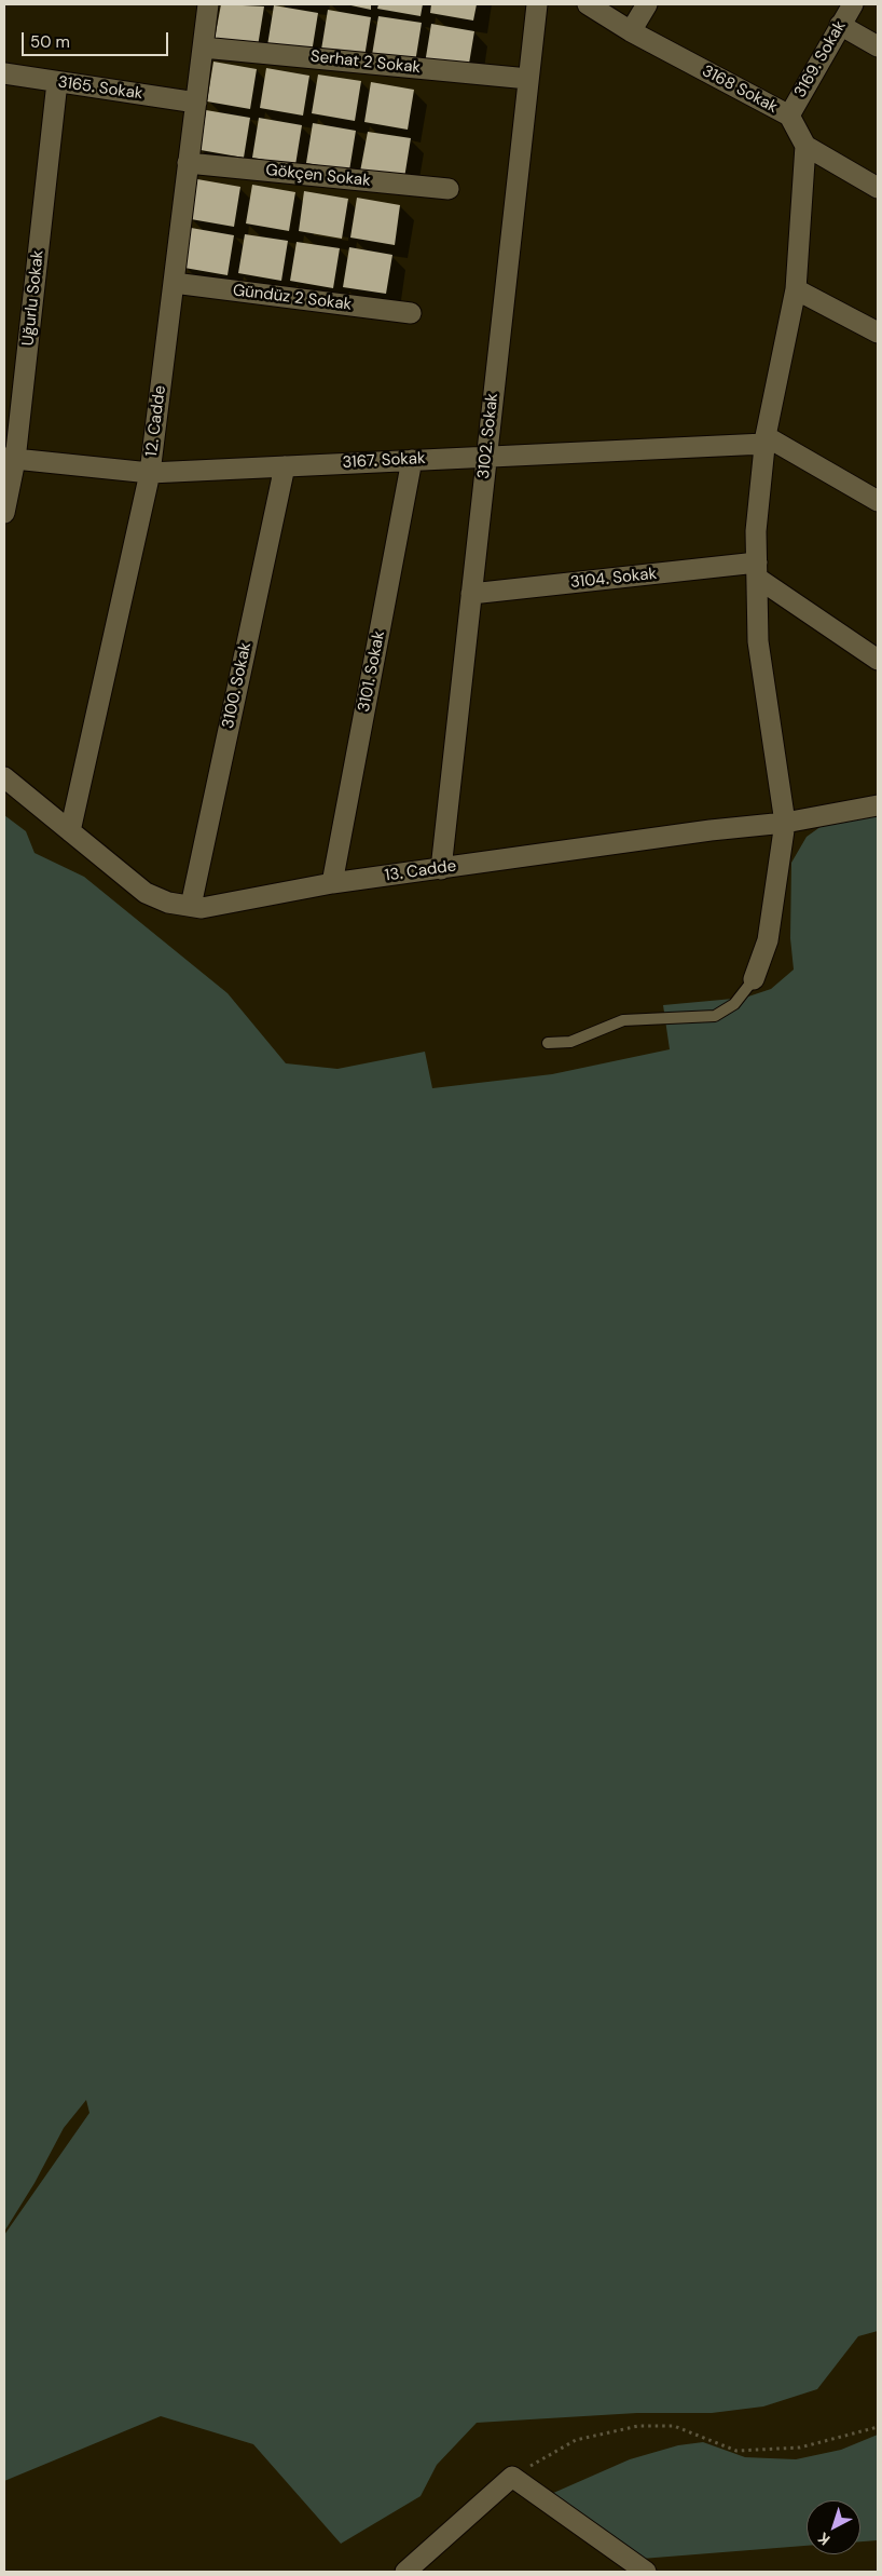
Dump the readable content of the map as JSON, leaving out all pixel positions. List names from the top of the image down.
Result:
{
  "streets": {
    "street": [
      "3169. Sokak",
      "Serhat 2 Sokak",
      "3165. Sokak",
      "3168 Sokak",
      "Gökçen Sokak",
      "Uğurlu Sokak",
      "Gündüz 2 Sokak",
      "12. Cadde",
      "3102. Sokak",
      "3167. Sokak",
      "3104. Sokak",
      "3101. Sokak",
      "3100. Sokak",
      "13. Cadde"
    ]
  },
  "crossings": [
    ["3169. Sokak", "3168 Sokak"],
    ["Serhat 2 Sokak", "12. Cadde"],
    ["Serhat 2 Sokak", "3102. Sokak"],
    ["3165. Sokak", "Uğurlu Sokak"],
    ["3165. Sokak", "12. Cadde"],
    ["Gökçen Sokak", "12. Cadde"],
    ["Uğurlu Sokak", "3167. Sokak"],
    ["Gündüz 2 Sokak", "12. Cadde"],
    ["12. Cadde", "3167. Sokak"],
    ["12. Cadde", "13. Cadde"],
    ["3102. Sokak", "3167. Sokak"],
    ["3102. Sokak", "3104. Sokak"],
    ["3102. Sokak", "13. Cadde"],
    ["3167. Sokak", "3101. Sokak"],
    ["3167. Sokak", "3100. Sokak"],
    ["3101. Sokak", "13. Cadde"],
    ["3100. Sokak", "13. Cadde"]
  ],
  "scale_bar": "50 m",
  "north": "bottom left"
}
